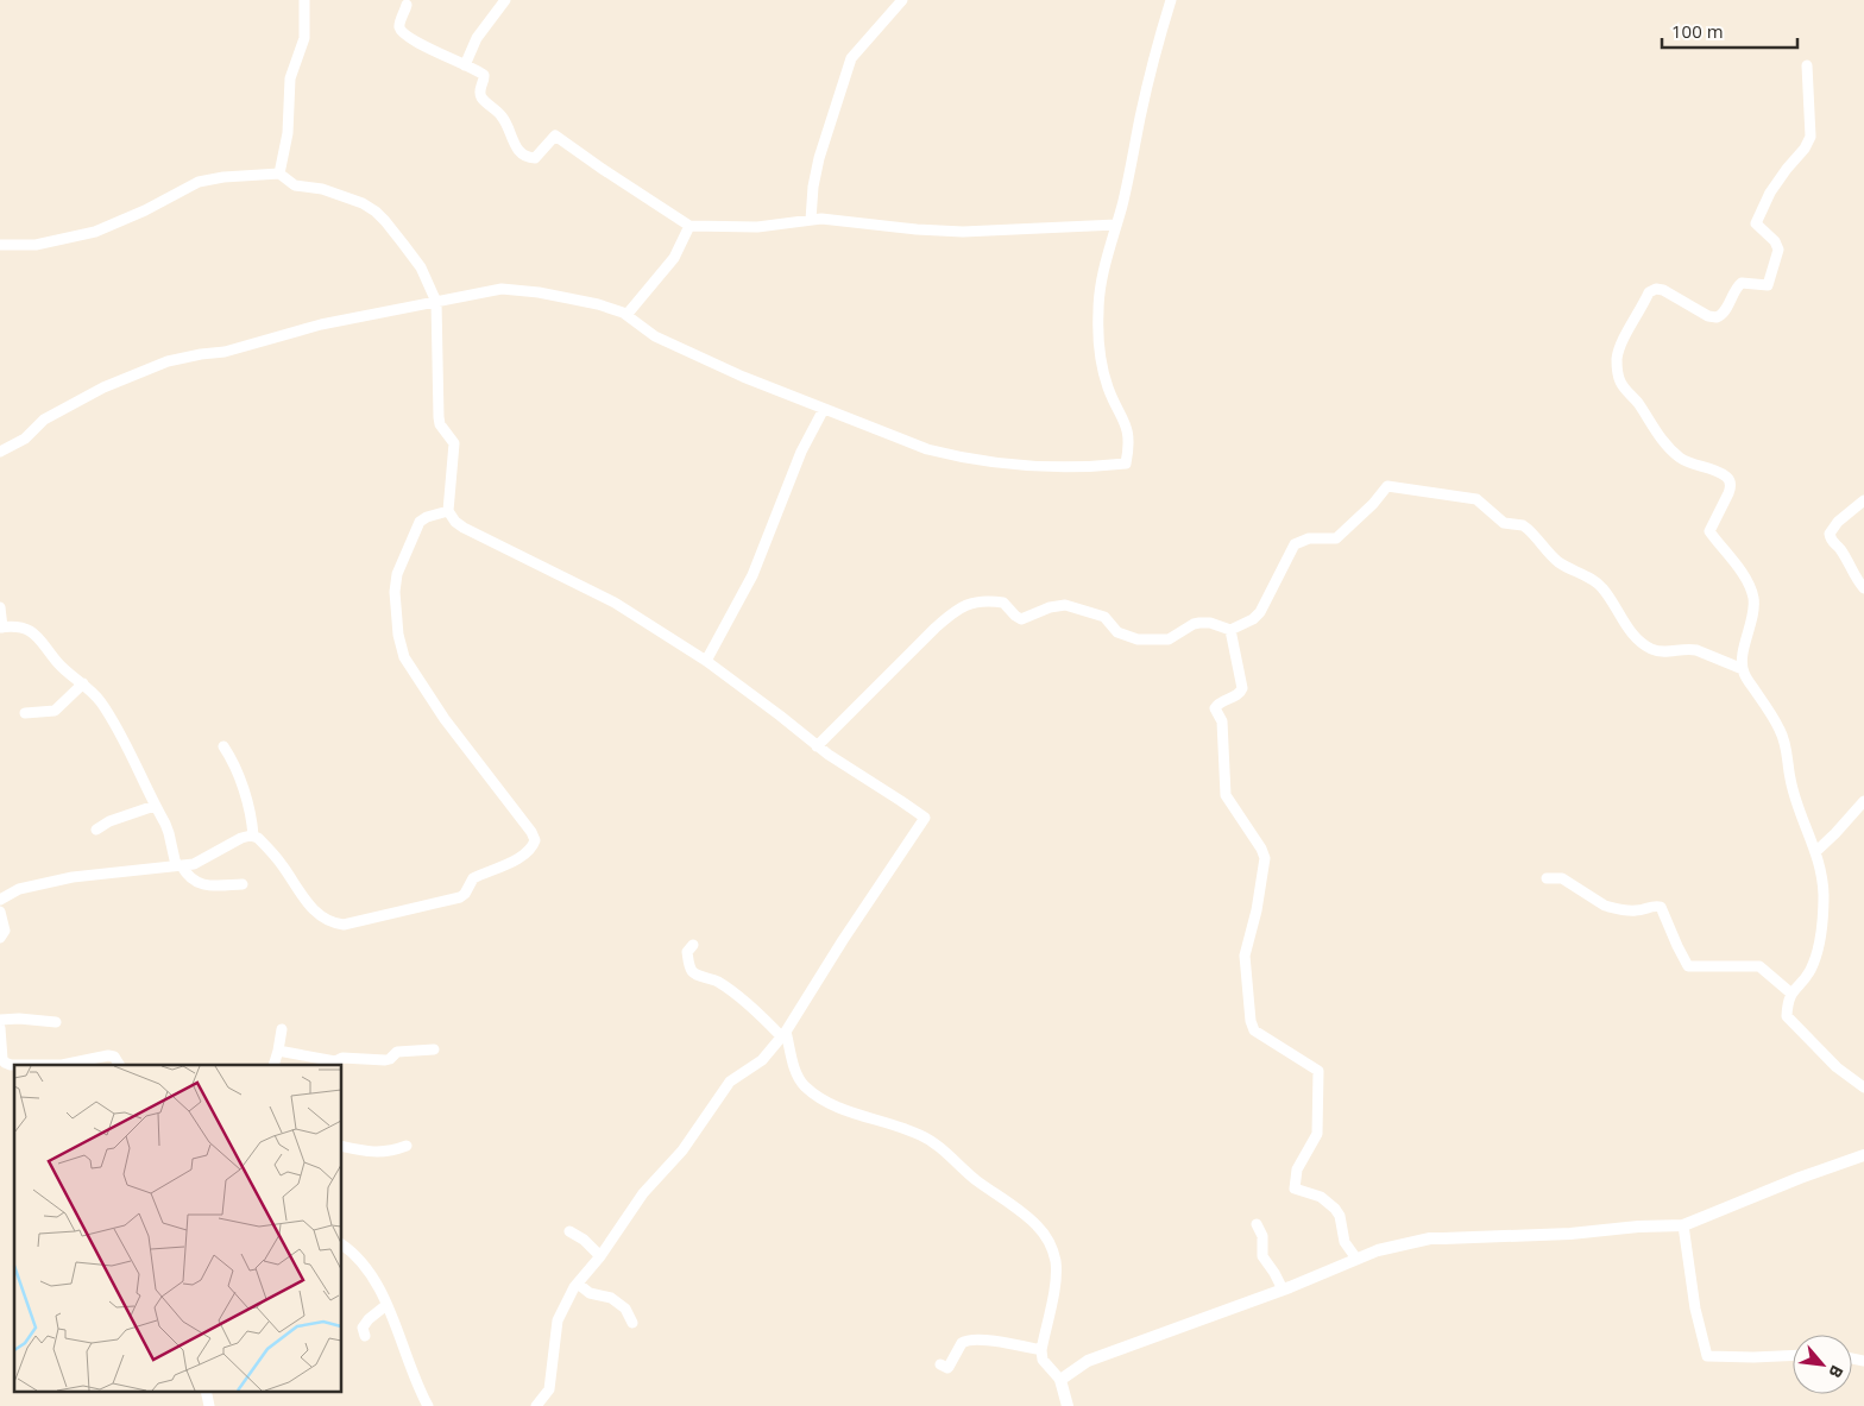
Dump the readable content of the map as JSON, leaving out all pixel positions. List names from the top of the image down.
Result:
{
  "scale_bar": "100 m",
  "north": "bottom right"
}
